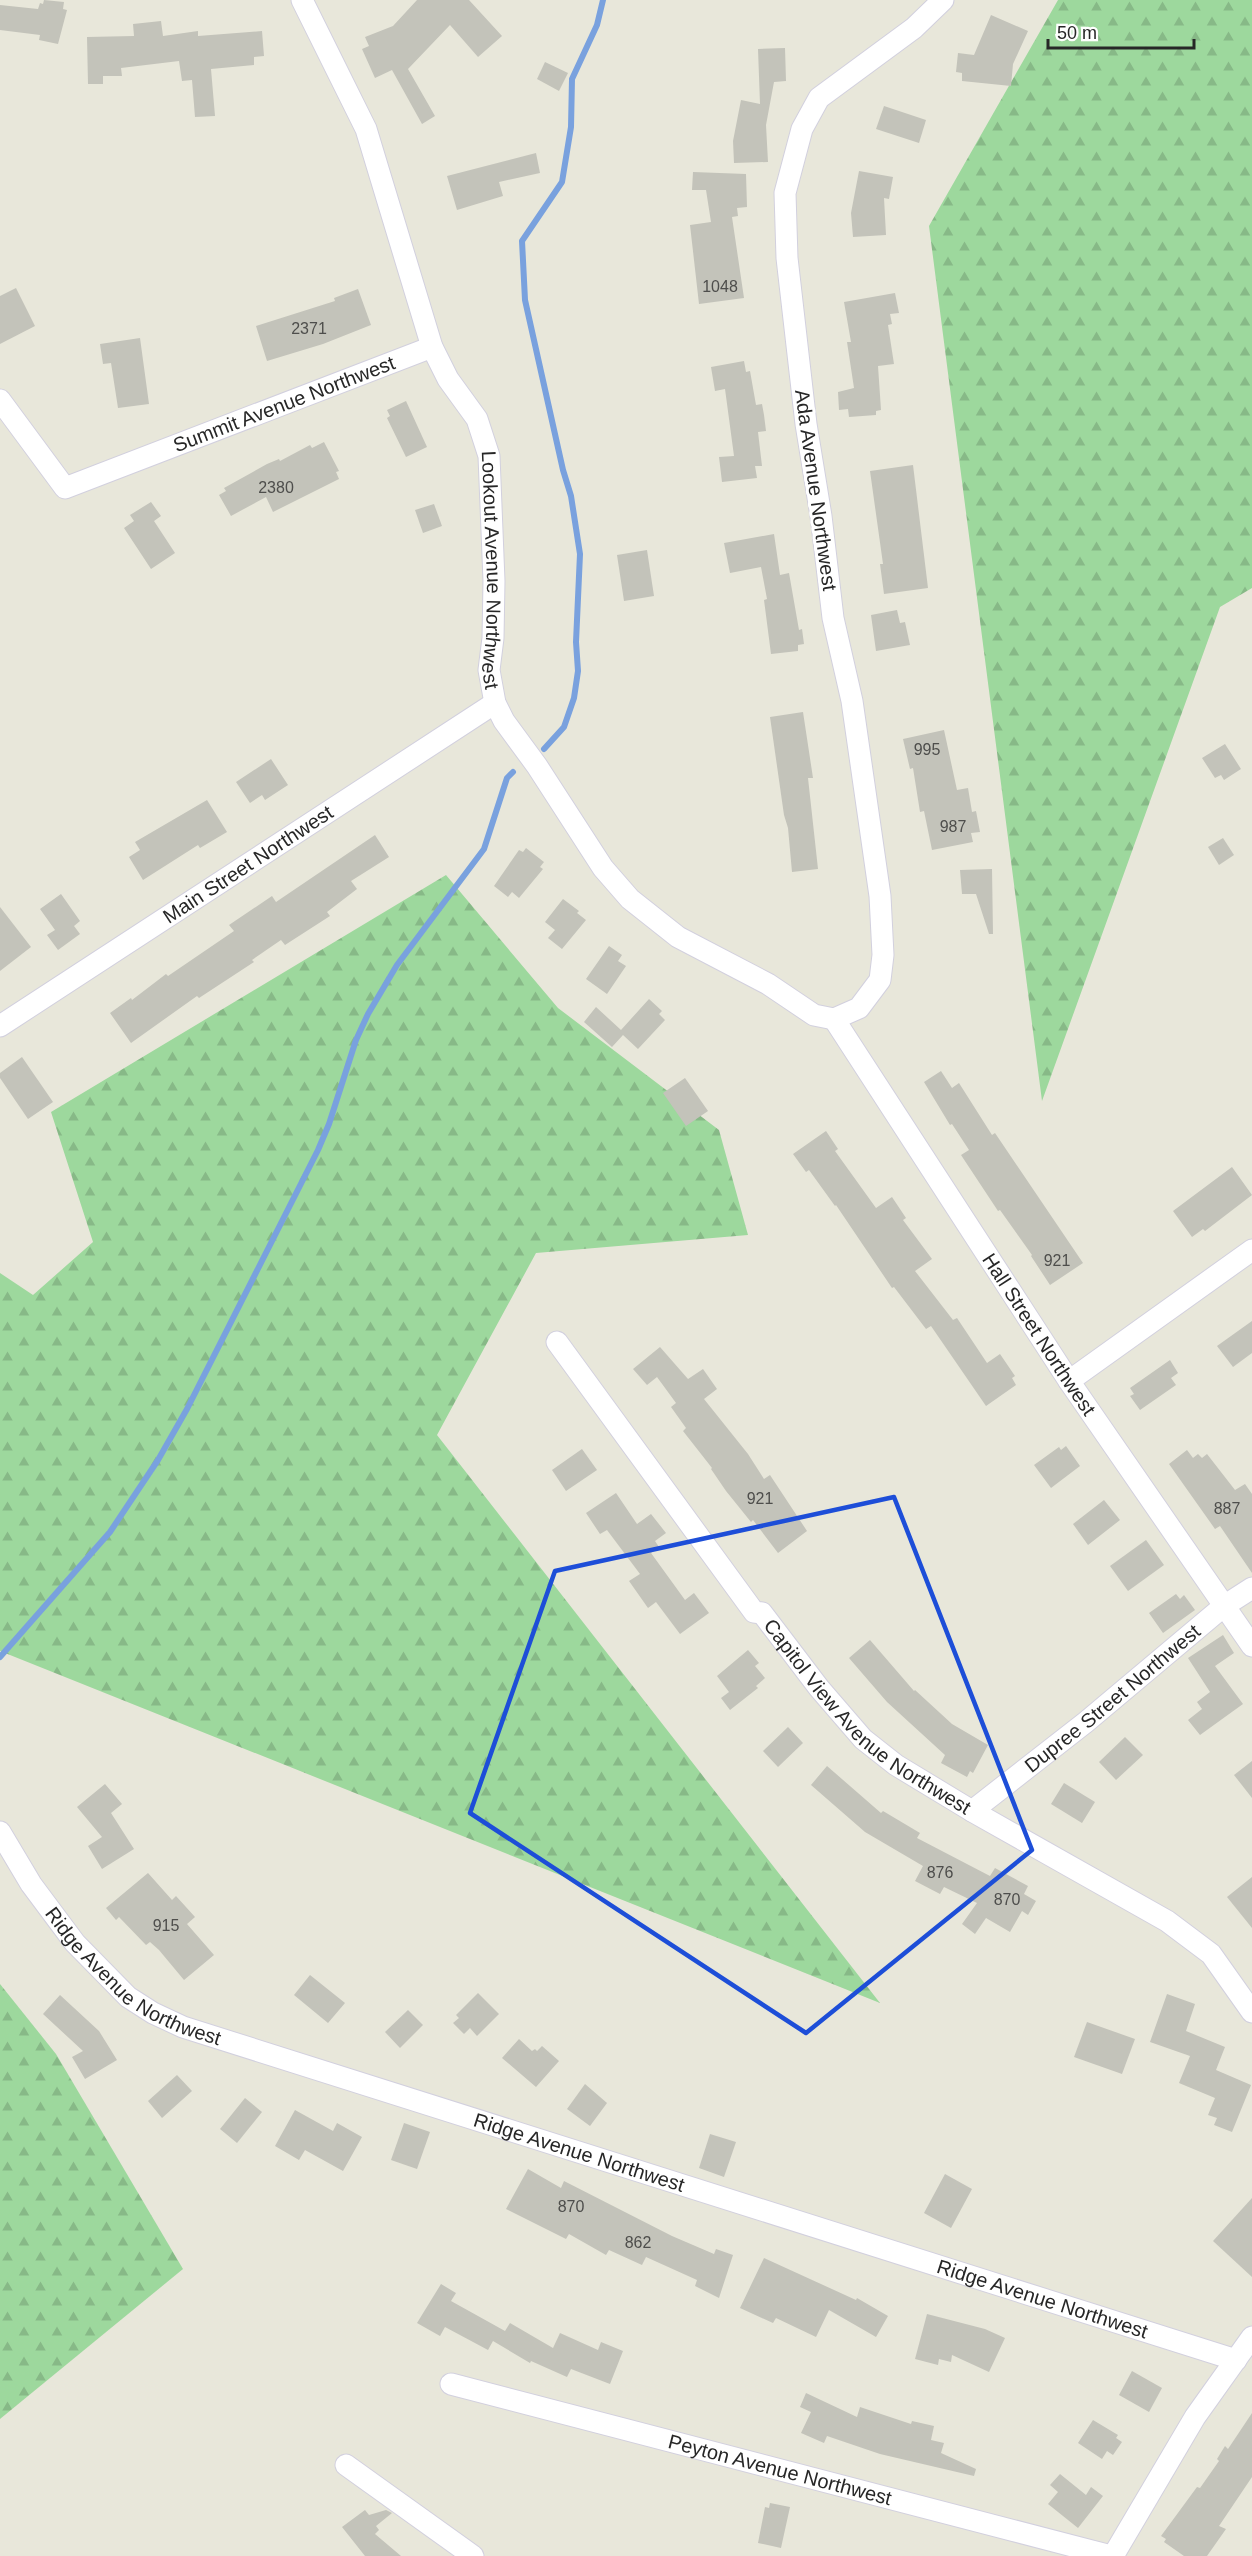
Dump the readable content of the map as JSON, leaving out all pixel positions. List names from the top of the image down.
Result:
{
  "streets": {
    "street": [
      "Summit Avenue Northwest",
      "Ada Avenue Northwest",
      "Lookout Avenue Northwest",
      "Main Street Northwest",
      "Hall Street Northwest",
      "Dupree Street Northwest",
      "Capitol View Avenue Northwest",
      "Ridge Avenue Northwest",
      "Peyton Avenue Northwest"
    ]
  },
  "crossings": [
    ["Summit Avenue Northwest", "Lookout Avenue Northwest"],
    ["Ada Avenue Northwest", "Lookout Avenue Northwest"],
    ["Ada Avenue Northwest", "Hall Street Northwest"],
    ["Lookout Avenue Northwest", "Main Street Northwest"],
    ["Lookout Avenue Northwest", "Hall Street Northwest"],
    ["Hall Street Northwest", "Dupree Street Northwest"],
    ["Dupree Street Northwest", "Capitol View Avenue Northwest"]
  ],
  "house_numbers": [
    "1048",
    "2371",
    "2380",
    "995",
    "987",
    "921",
    "921",
    "887",
    "876",
    "870",
    "915",
    "870",
    "862"
  ],
  "scale_bar": "50 m"
}
